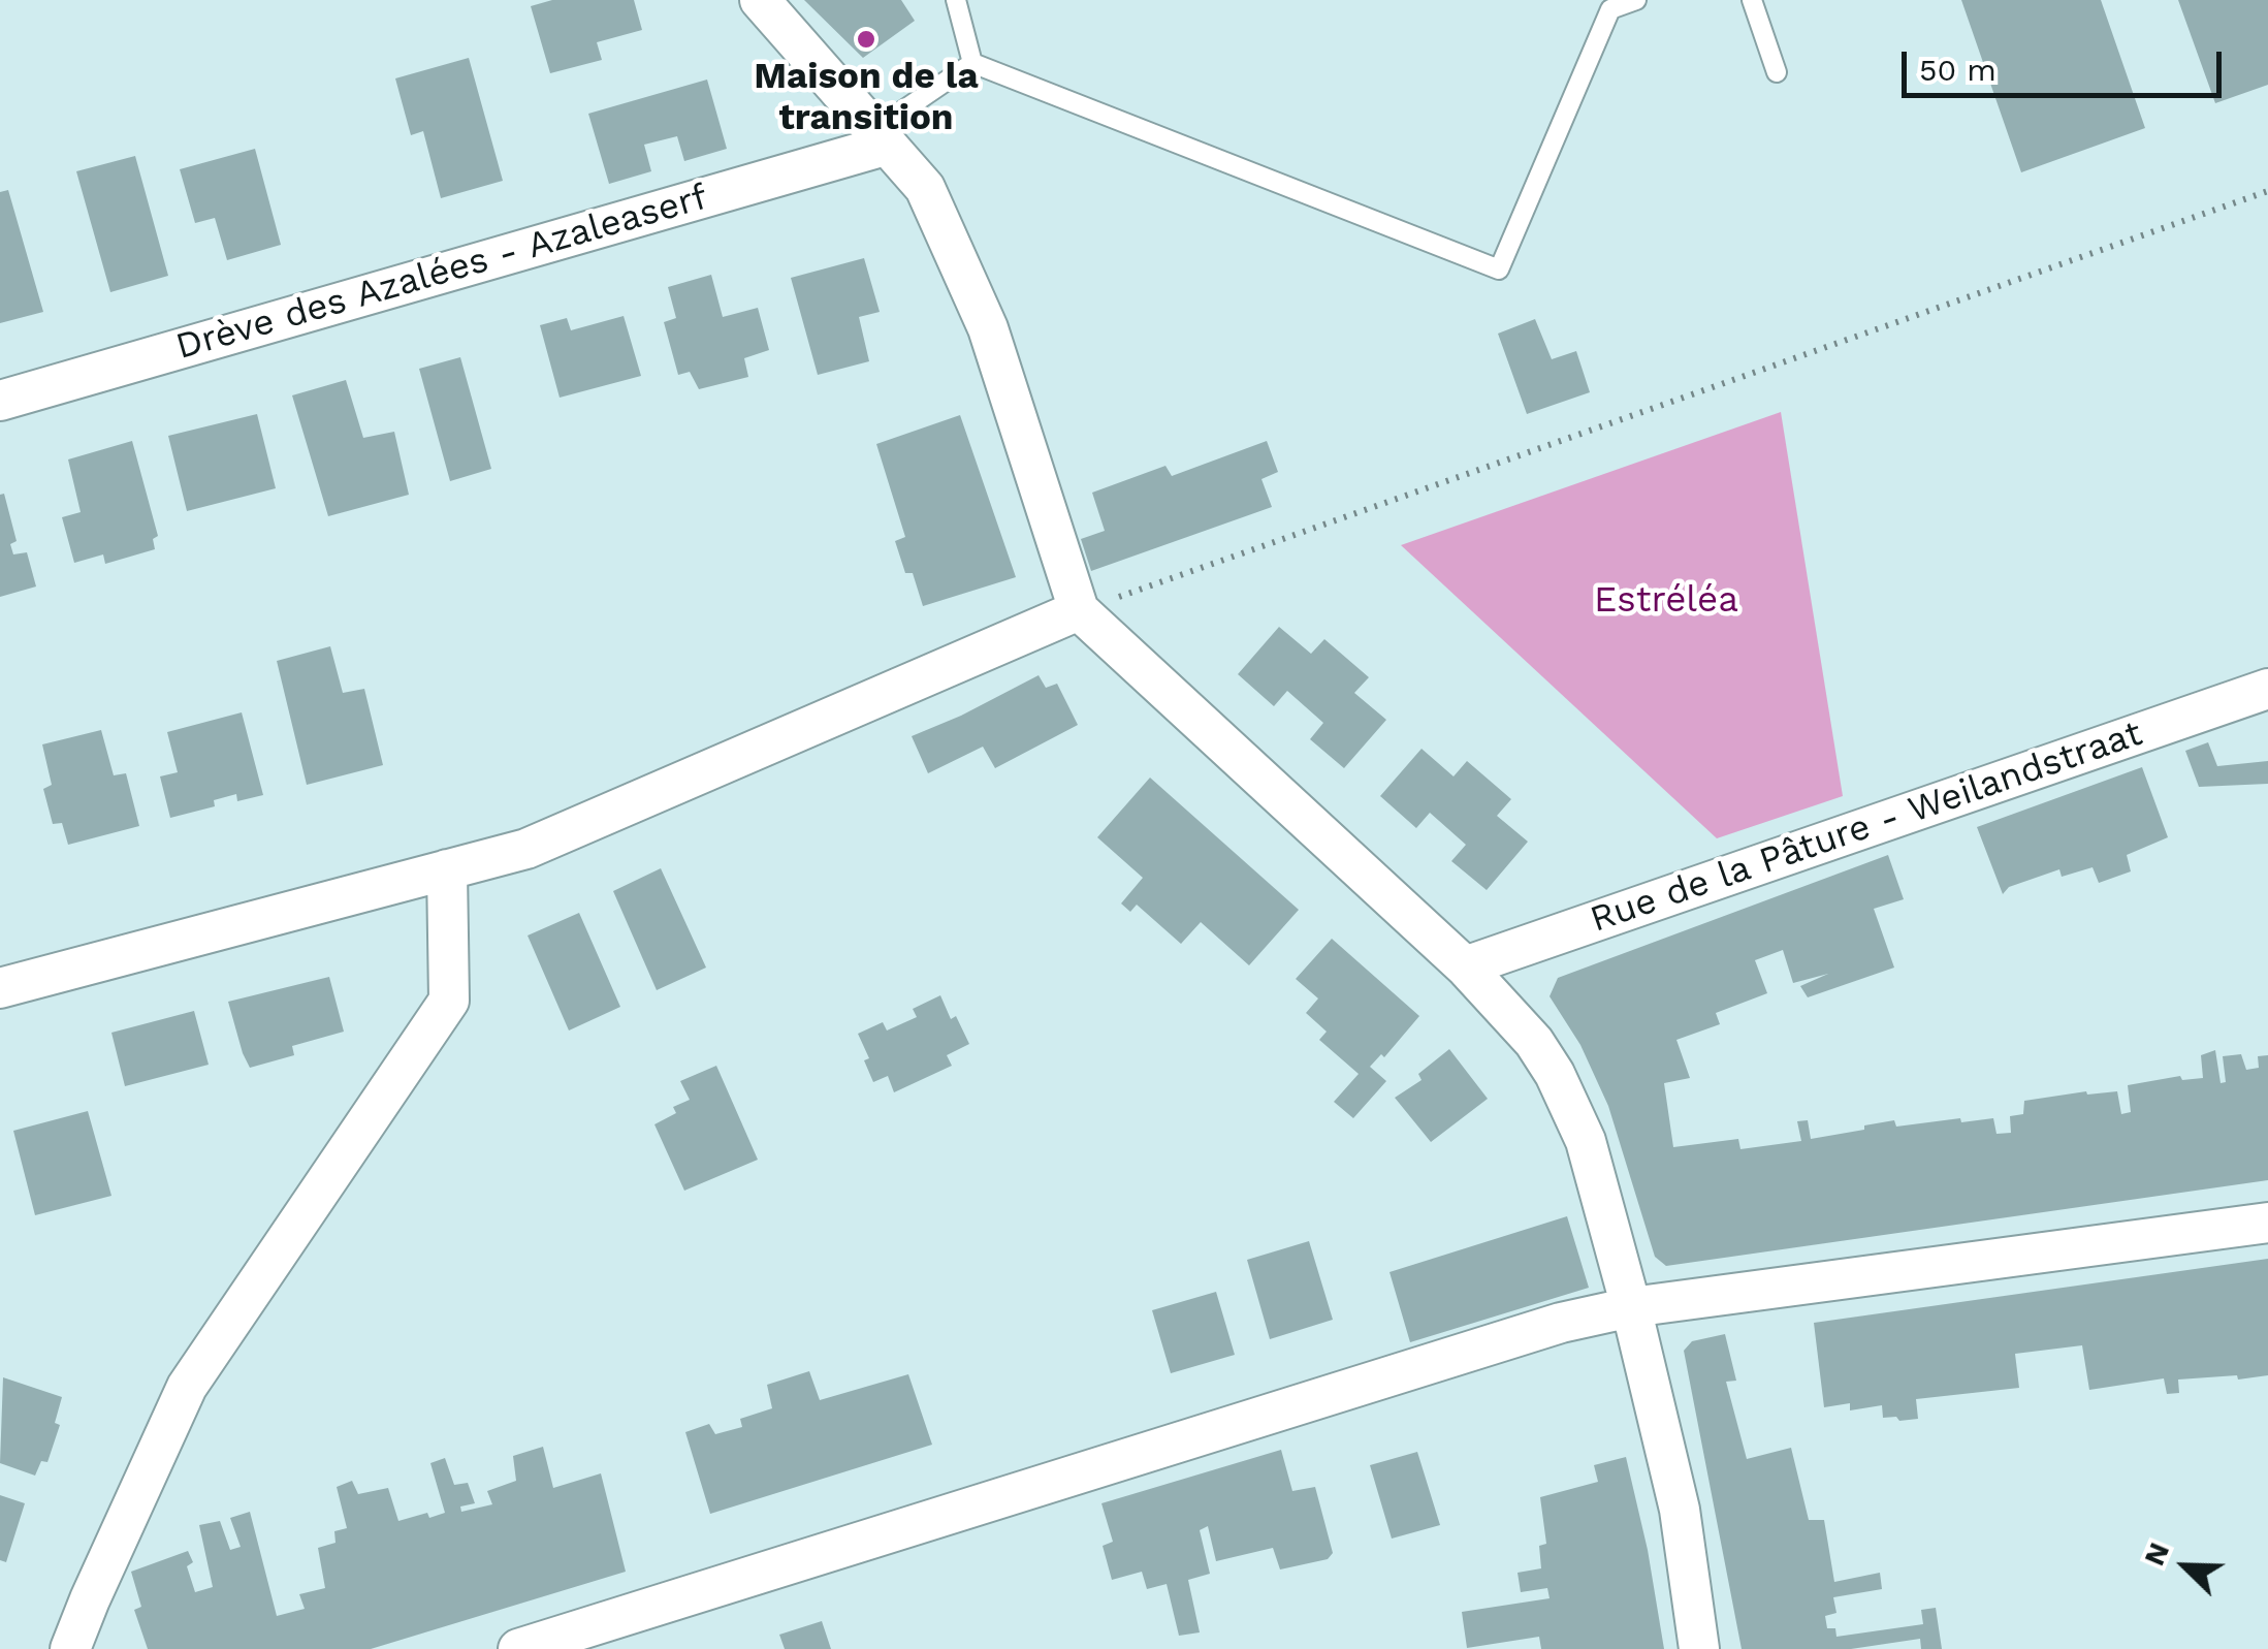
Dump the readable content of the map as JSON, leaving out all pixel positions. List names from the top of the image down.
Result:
{
  "streets": {
    "street": ["Drève des Azalées - Azaleaserf", "Rue de la Pâture - Weilandstraat"]
  },
  "parks": ["Estréléa"],
  "places": ["Maison de la transition"],
  "scale_bar": "50 m",
  "north": "top left"
}
